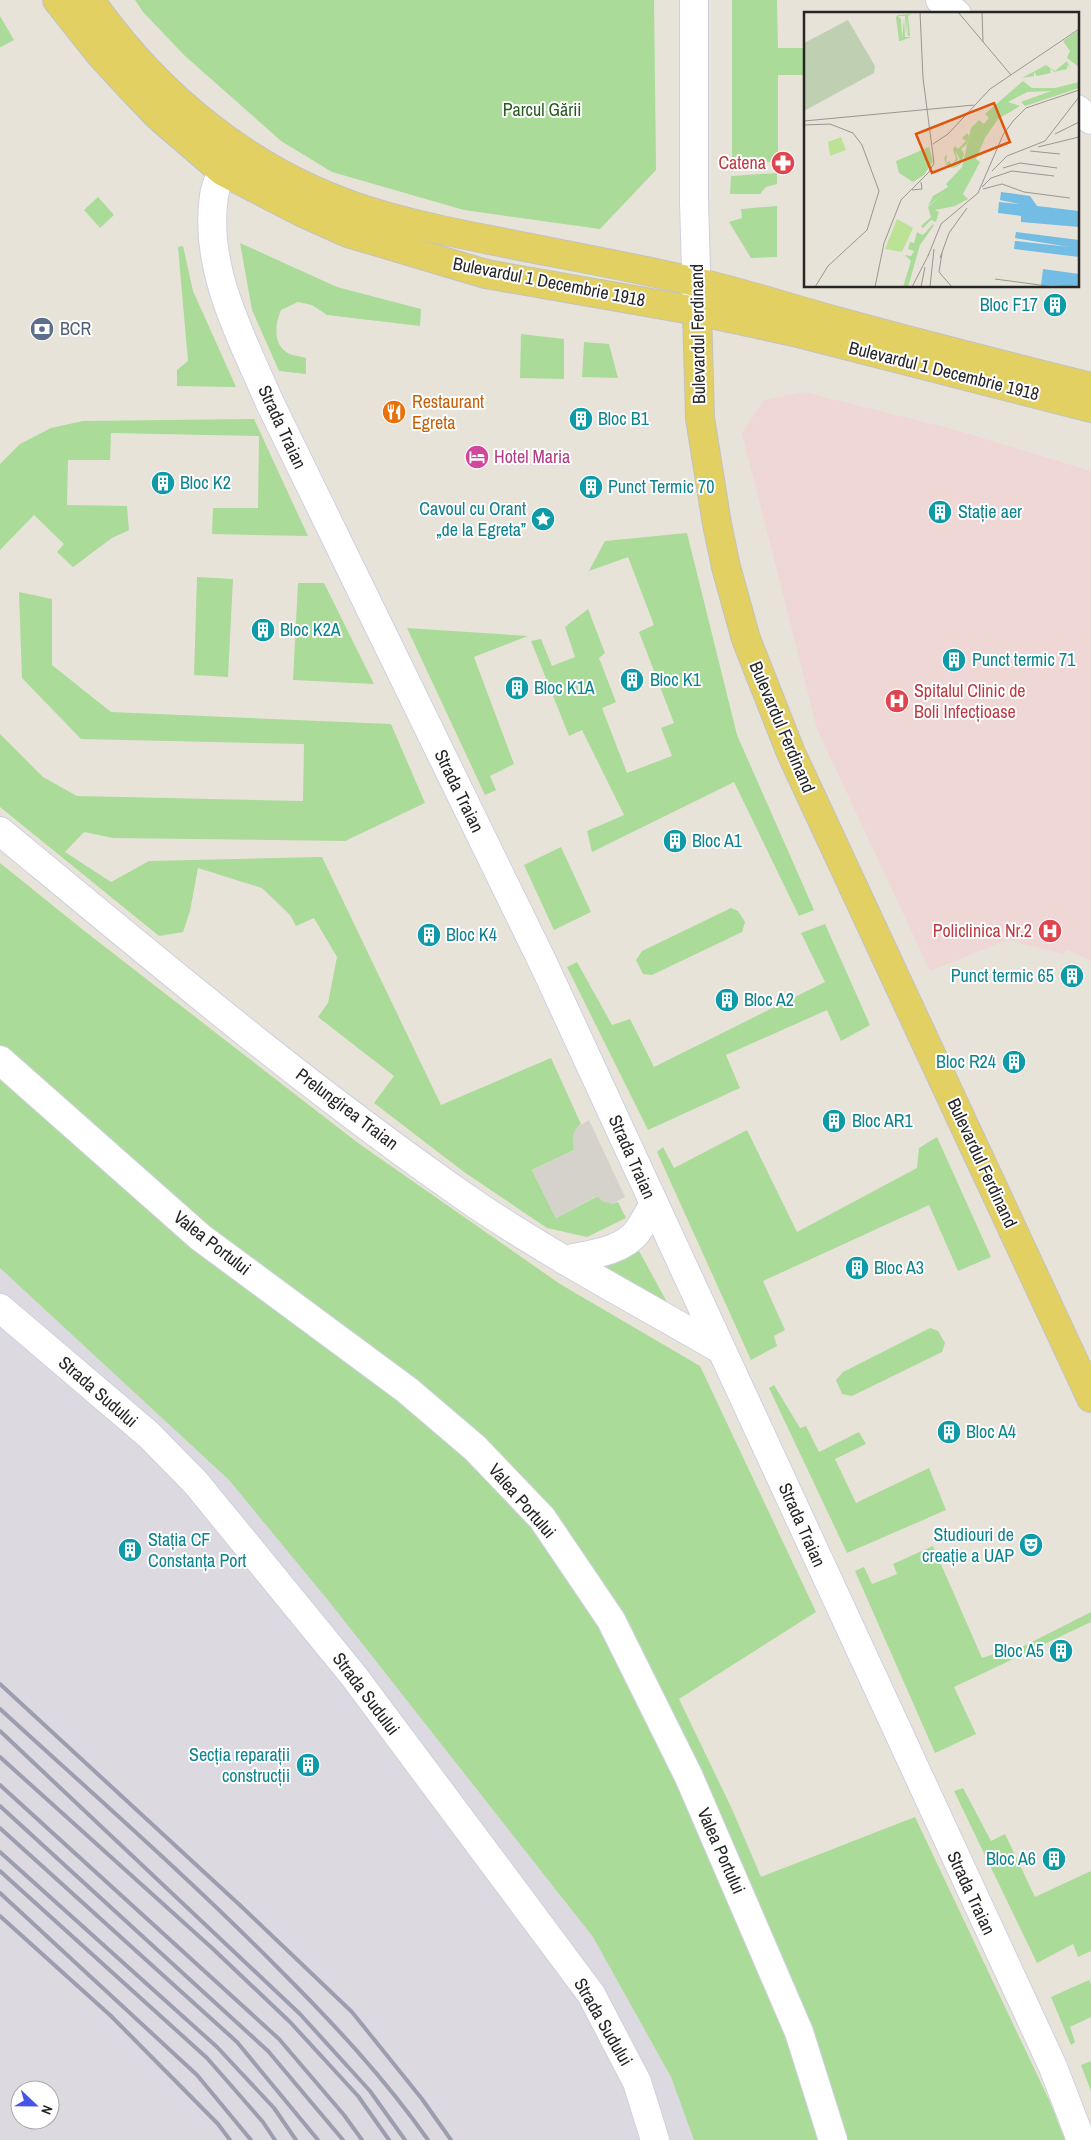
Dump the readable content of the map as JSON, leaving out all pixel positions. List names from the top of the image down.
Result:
{
  "streets": {
    "main road": ["Bulevardul 1 Decembrie 1918", "Bulevardul Ferdinand"],
    "street": [
      "Strada Traian",
      "Prelungirea Traian",
      "Valea Portului",
      "Strada Sudului"
    ]
  },
  "crossings": [
    ["Bulevardul 1 Decembrie 1918", "Bulevardul Ferdinand"],
    ["Bulevardul 1 Decembrie 1918", "Strada Traian"],
    ["Strada Traian", "Prelungirea Traian"]
  ],
  "parks": ["Parcul Gării"],
  "places": {
    "pharmacy": ["Catena"],
    "building": [
      "Bloc F17",
      "Bloc B1",
      "Bloc K2",
      "Punct Termic 70",
      "Stație aer",
      "Bloc K2A",
      "Punct termic 71",
      "Bloc K1",
      "Bloc K1A",
      "Bloc A1",
      "Bloc K4",
      "Punct termic 65",
      "Bloc A2",
      "Bloc R24",
      "Bloc AR1",
      "Bloc A3",
      "Bloc A4",
      "Stația CF Constanța Port",
      "Bloc A5",
      "Secția reparații construcții",
      "Bloc A6"
    ],
    "bank": ["BCR"],
    "restaurant": ["Restaurant Egreta"],
    "hotel": ["Hotel Maria"],
    "place": ["Cavoul cu Orant „de la Egreta”"],
    "hospital": ["Spitalul Clinic de Boli Infecțioase", "Policlinica Nr.2"],
    "theatre": ["Studiouri de creație a UAP"]
  },
  "north": "right"
}
